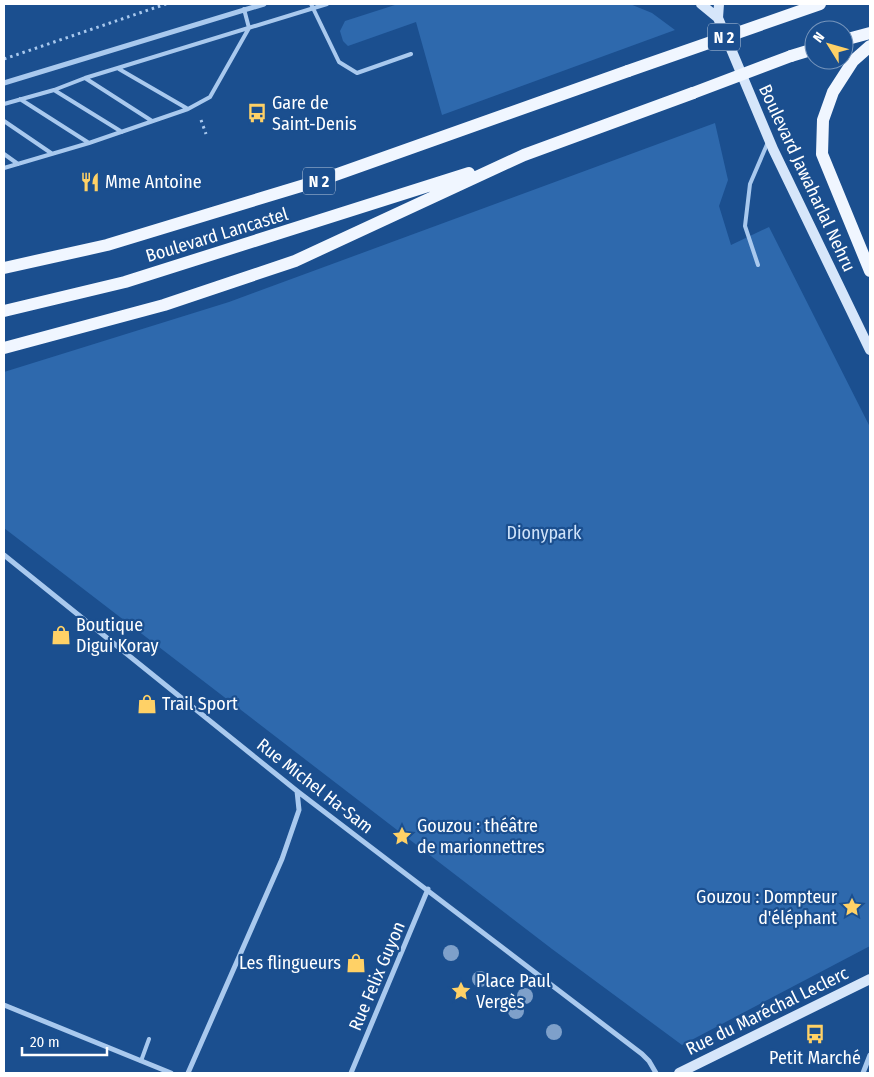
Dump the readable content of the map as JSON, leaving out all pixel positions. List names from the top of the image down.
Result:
{
  "streets": {
    "main road": ["N 2", "Boulevard Lancastel"],
    "street": [
      "Boulevard Jawaharlal Nehru",
      "Rue Michel Ha-Sam",
      "Rue Felix Guyon",
      "Rue du Maréchal Leclerc"
    ]
  },
  "crossings": [
    ["N 2", "Boulevard Lancastel"],
    ["Rue Michel Ha-Sam", "Rue Felix Guyon"]
  ],
  "parks": ["Dionypark"],
  "places": {
    "bus stop": ["Gare de Saint-Denis", "Petit Marché"],
    "restaurant": ["Mme Antoine"],
    "shop": ["Boutique Digui Koray", "Trail Sport", "Les flingueurs"],
    "place": ["Gouzou : théâtre de marionnettres", "Gouzou : Dompteur d'éléphant", "Place Paul Vergès"]
  },
  "scale_bar": "20 m",
  "north": "top left"
}
